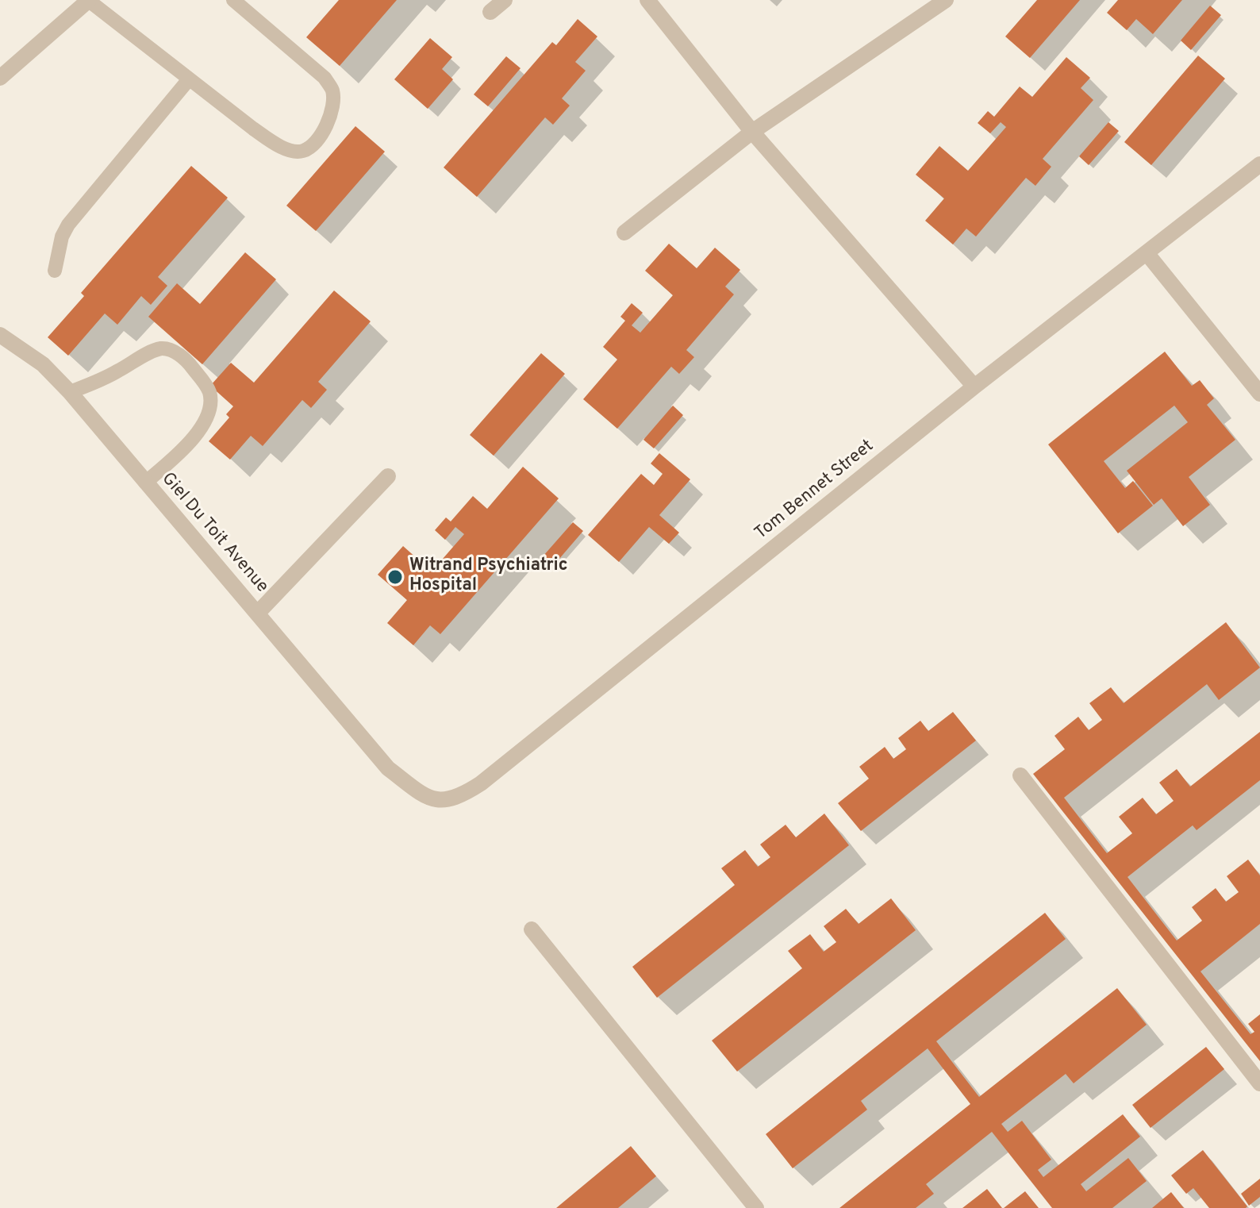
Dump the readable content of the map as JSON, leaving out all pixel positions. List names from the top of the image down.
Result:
{
  "streets": {
    "street": ["Tom Bennet Street", "Giel Du Toit Avenue"]
  },
  "crossings": [
    ["Tom Bennet Street", "Giel Du Toit Avenue"]
  ],
  "places": ["Witrand Psychiatric Hospital"]
}
